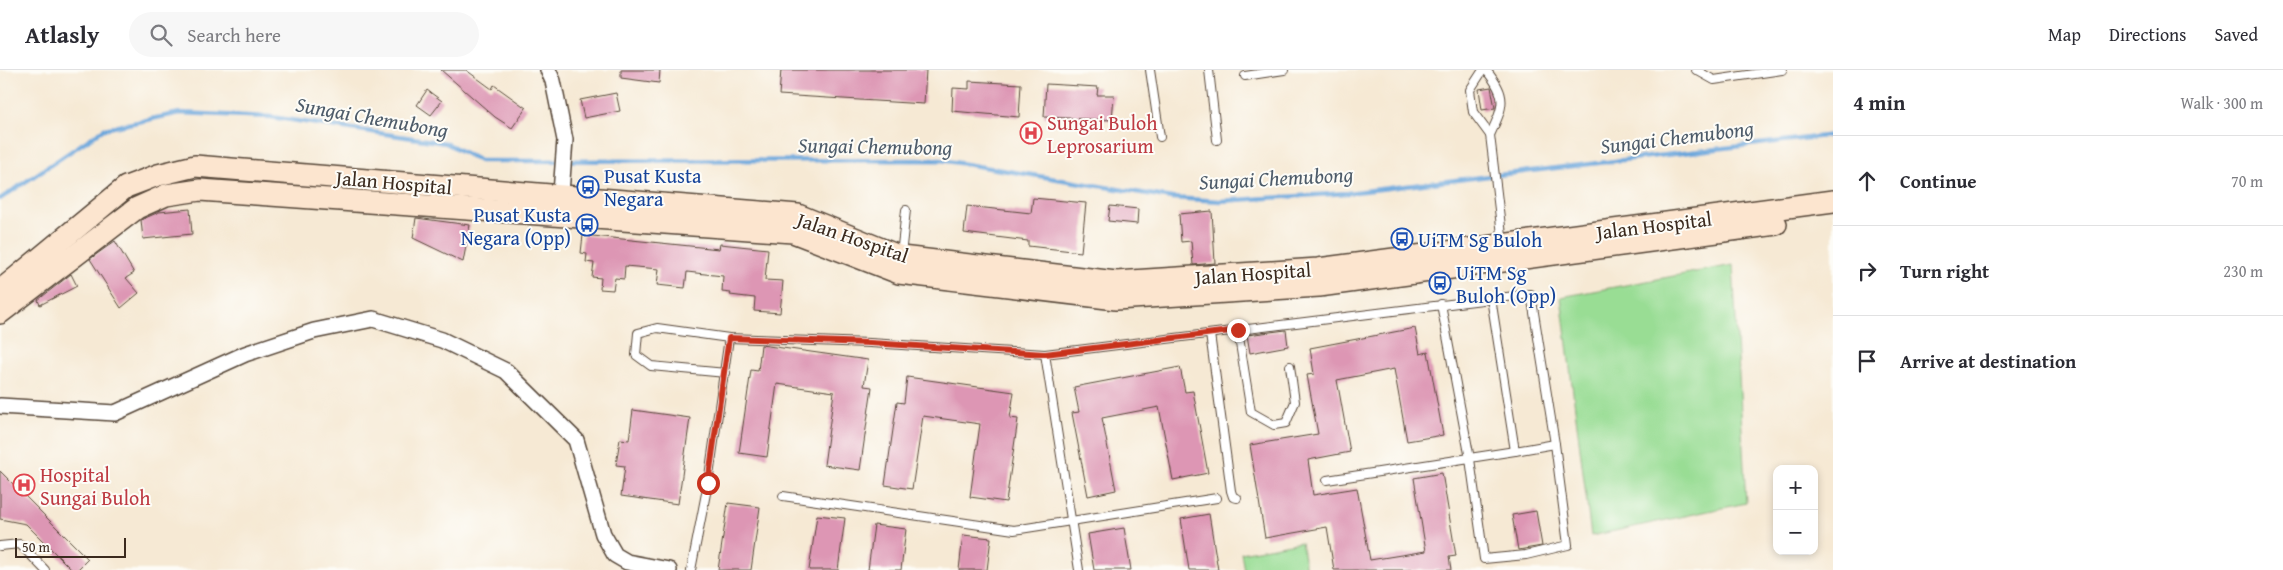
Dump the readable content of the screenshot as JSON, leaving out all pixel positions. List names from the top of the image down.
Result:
{
  "streets": {
    "main road": ["Jalan Hospital"]
  },
  "water": ["Sungai Chemubong"],
  "places": {
    "hospital": ["Sungai Buloh Leprosarium", "Hospital Sungai Buloh"],
    "bus stop": [
      "Pusat Kusta Negara",
      "Pusat Kusta Negara (Opp)",
      "UiTM Sg Buloh",
      "UiTM Sg Buloh (Opp)"
    ]
  },
  "scale_bar": "50 m",
  "page": {
    "header": "Atlasly",
    "search": "Search here",
    "nav": ["Map", "Directions", "Saved"],
    "heading": ["4 min", "Walk · 300 m"],
    "list": [
      ["Continue", "70 m"],
      ["Turn right", "230 m"],
      "Arrive at destination"
    ],
    "map_buttons": ["+", "−"],
    "scale": "50 m"
  }
}
